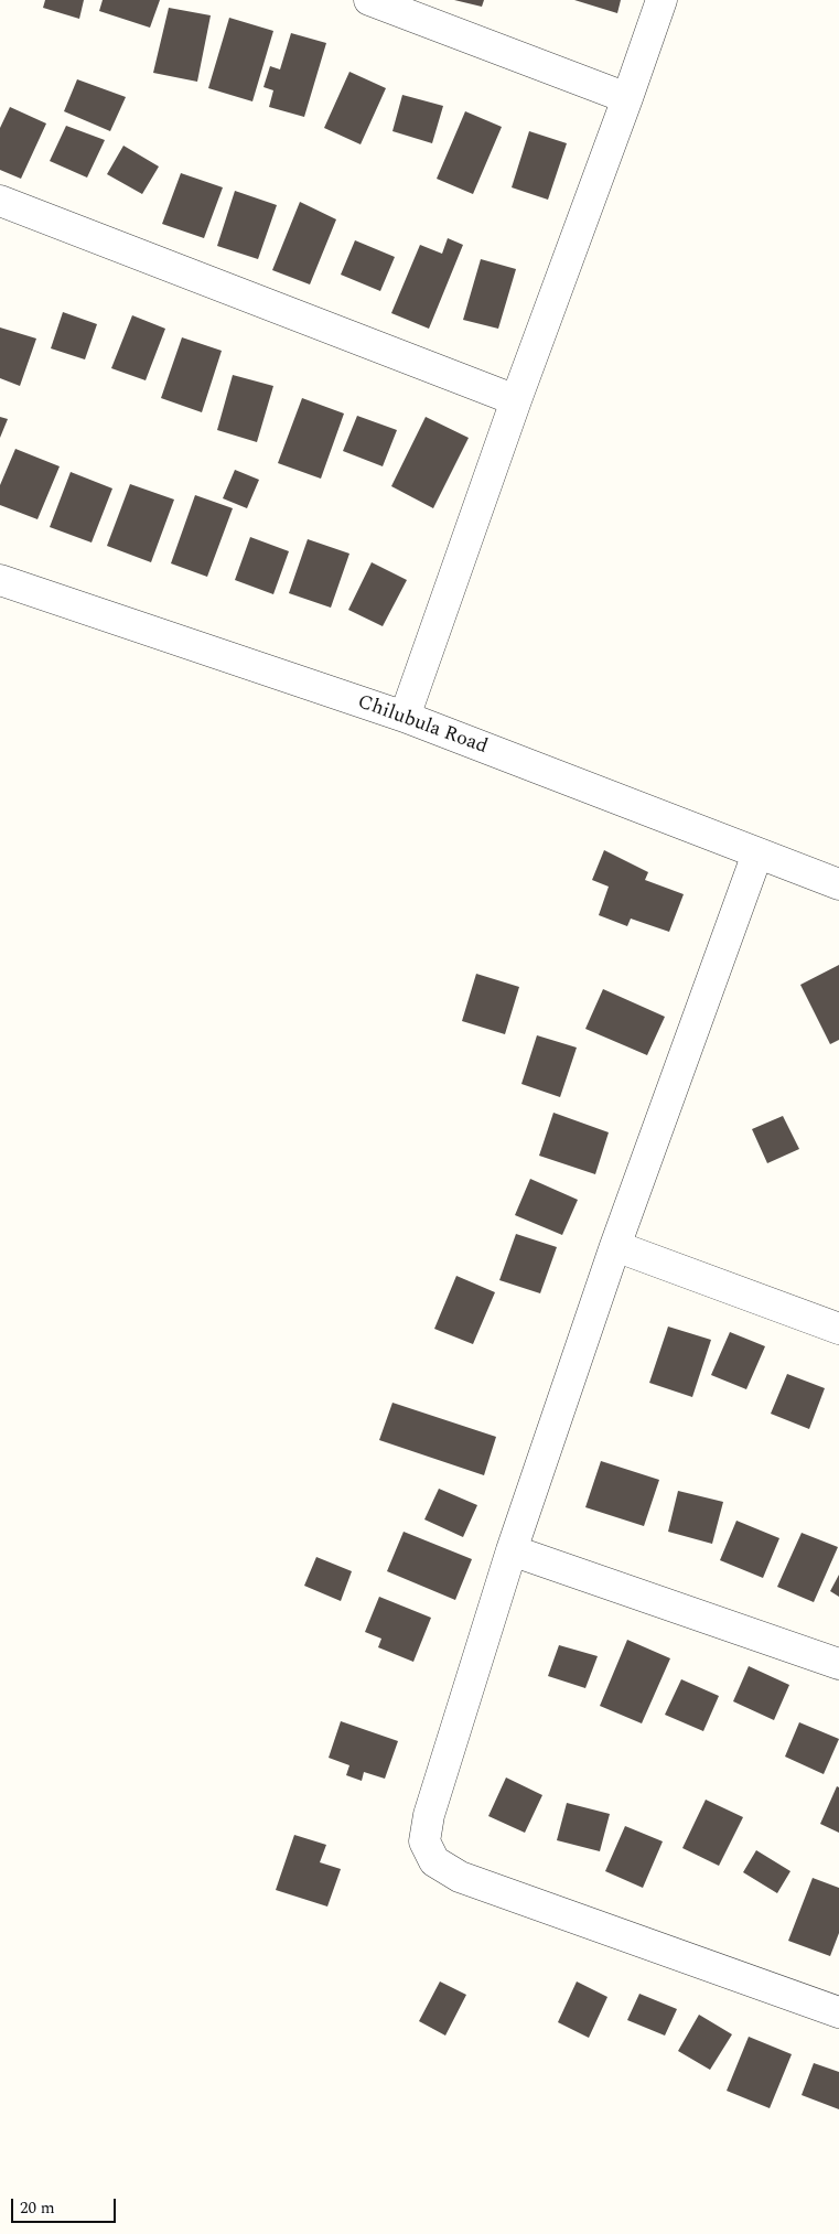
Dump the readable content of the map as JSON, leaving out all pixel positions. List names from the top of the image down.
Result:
{
  "streets": {
    "street": ["Chilubula Road"]
  },
  "scale_bar": "20 m"
}
